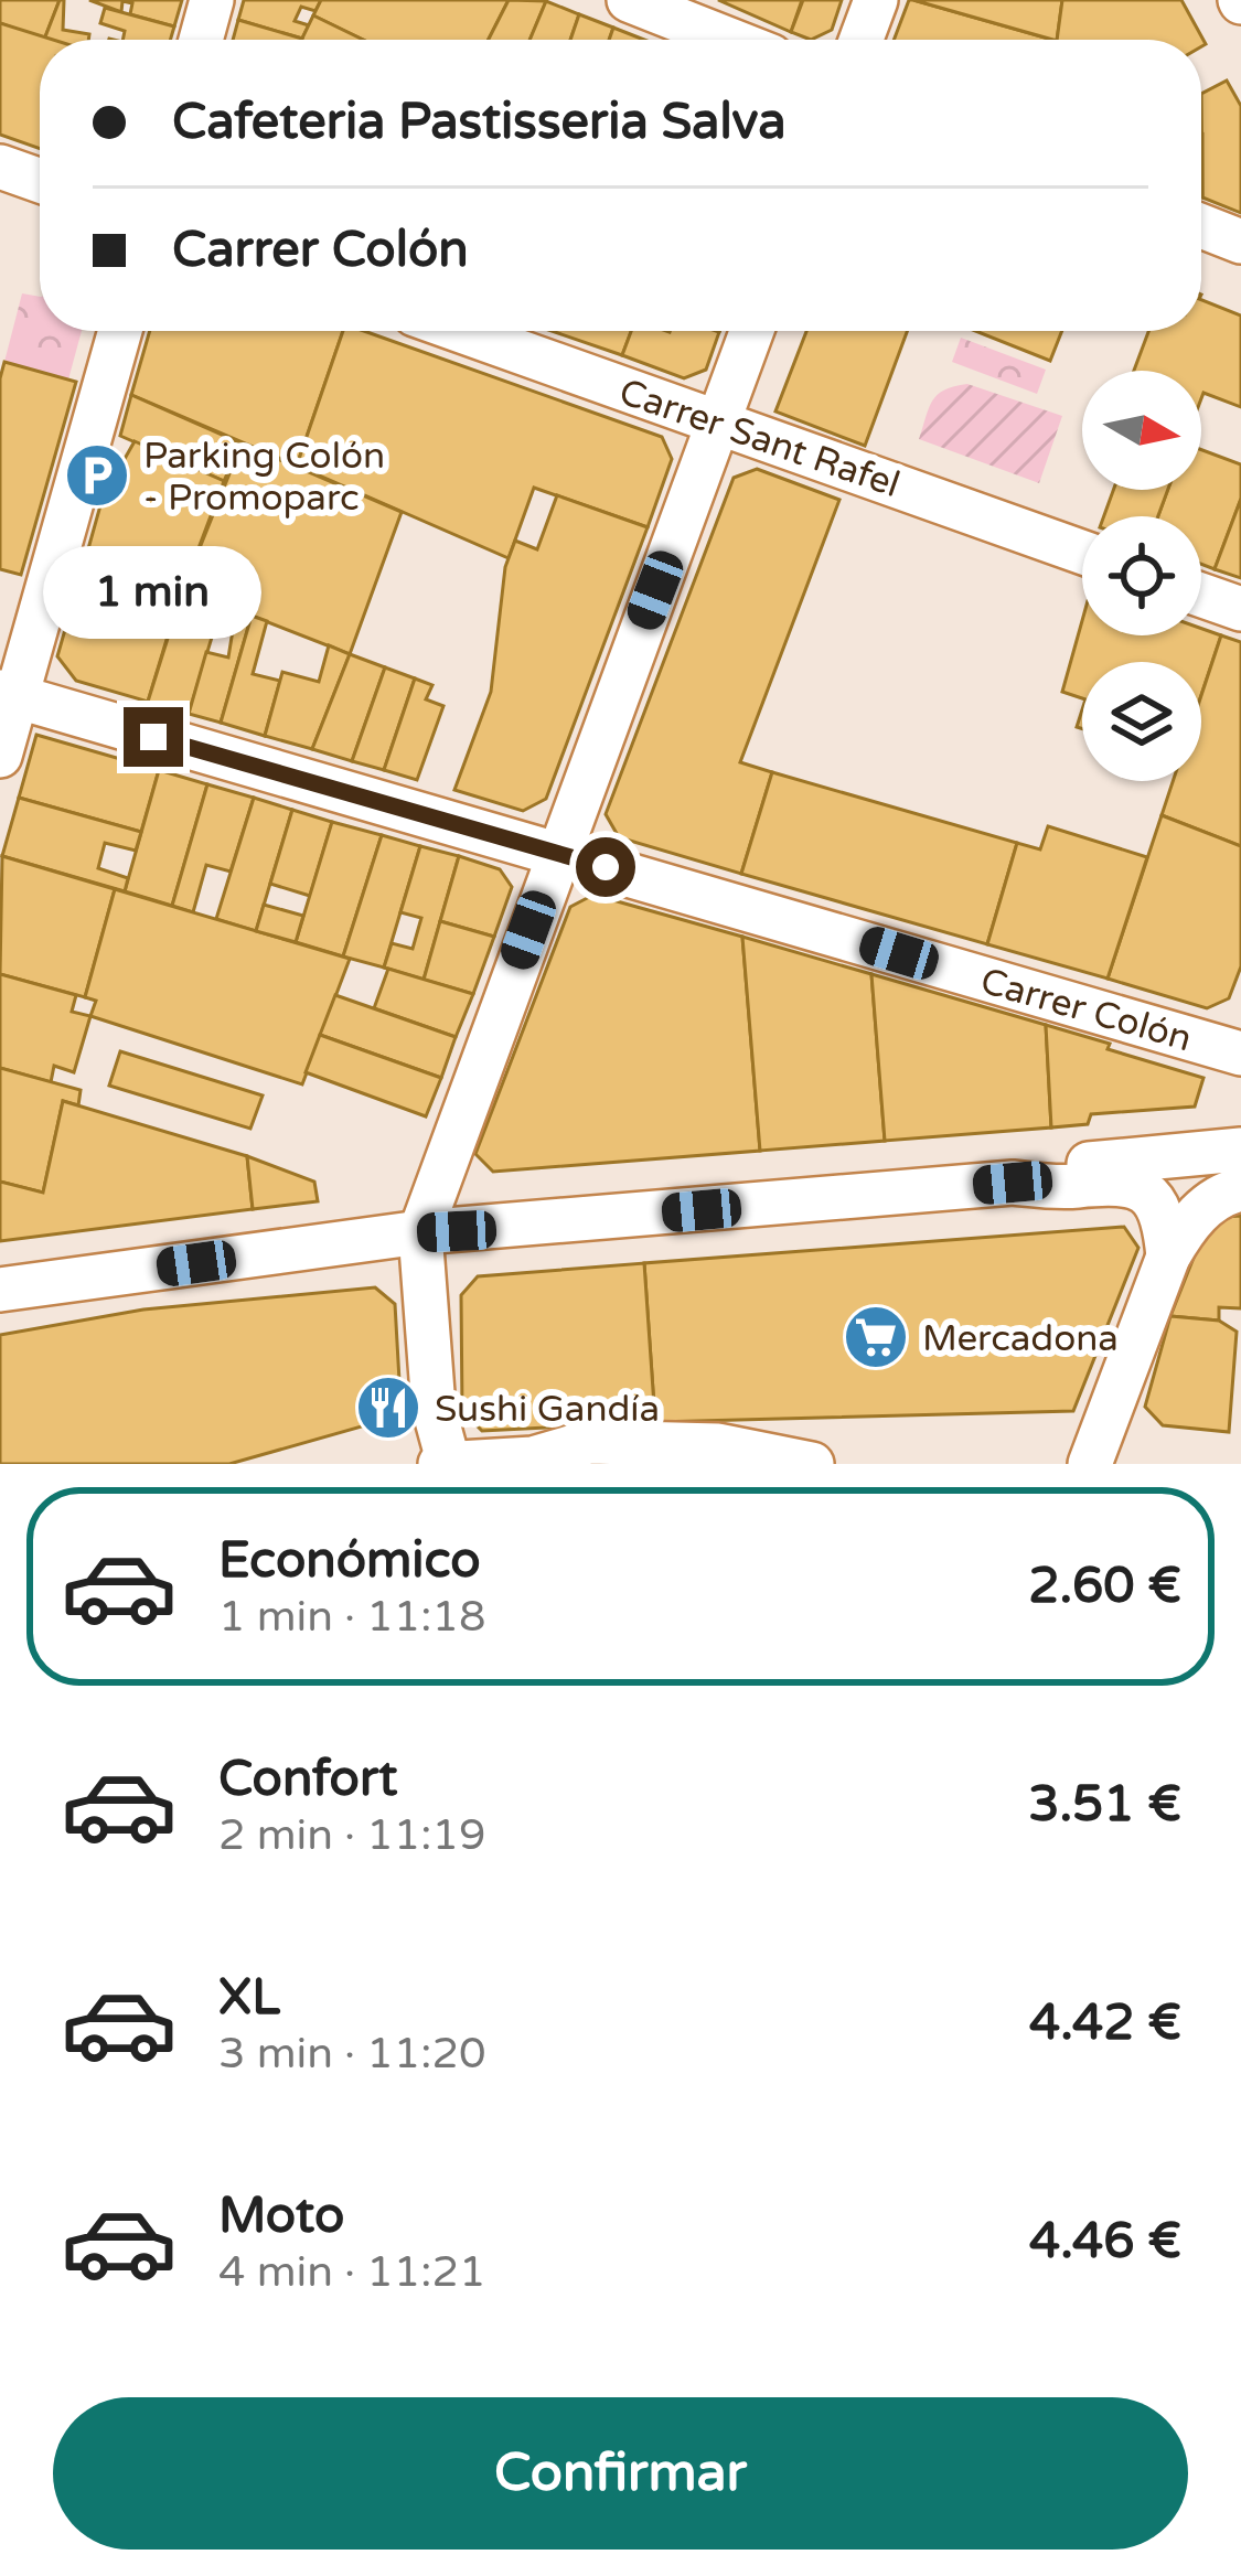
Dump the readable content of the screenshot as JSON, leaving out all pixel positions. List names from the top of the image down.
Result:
{
  "streets": {
    "street": ["Carrer Sant Rafel", "Carrer Colón"]
  },
  "places": {
    "parking": ["Parking Colón - Promoparc"],
    "supermarket": ["Mercadona"],
    "restaurant": ["Sushi Gandía"]
  },
  "north": "right",
  "page": {
    "banner": ["Cafeteria Pastisseria Salva", "Carrer Colón"],
    "bubble": "1 min",
    "list": [
      {
        "name": "Económico",
        "note": "1 min · 11:18",
        "value": "2.60 €"
      },
      {
        "name": "Confort",
        "note": "2 min · 11:19",
        "value": "3.51 €"
      },
      {
        "name": "XL",
        "note": "3 min · 11:20",
        "value": "4.42 €"
      },
      {
        "name": "Moto",
        "note": "4 min · 11:21",
        "value": "4.46 €"
      }
    ],
    "buttons": "Confirmar"
  }
}
